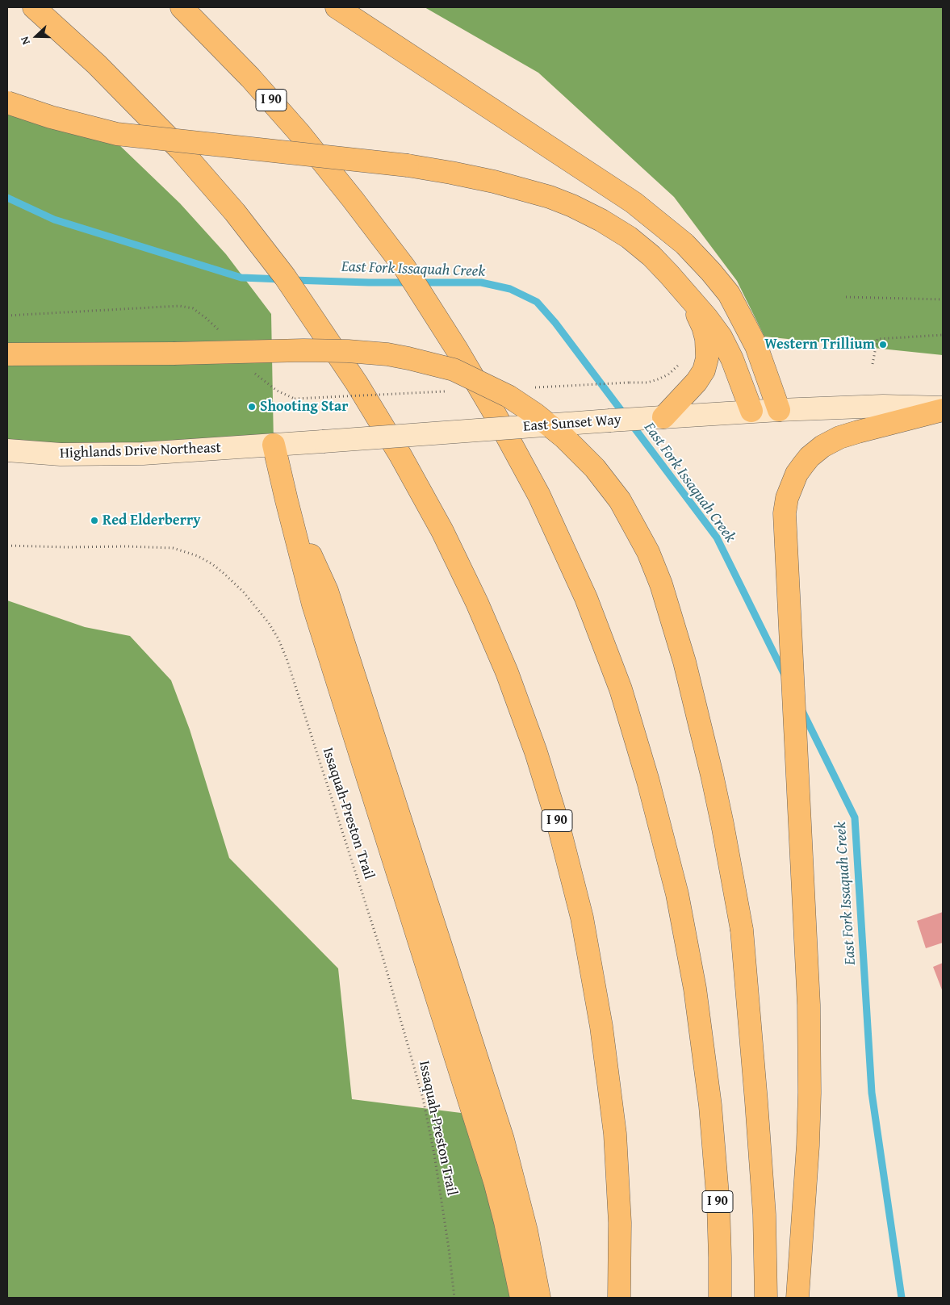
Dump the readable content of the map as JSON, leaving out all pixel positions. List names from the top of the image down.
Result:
{
  "streets": {
    "highway": ["I 90"],
    "main road": ["East Sunset Way", "Highlands Drive Northeast"],
    "path": ["Issaquah-Preston Trail"]
  },
  "crossings": [
    ["East Sunset Way", "Highlands Drive Northeast"]
  ],
  "water": ["East Fork Issaquah Creek"],
  "places": ["Western Trillium", "Shooting Star", "Red Elderberry"],
  "north": "left"
}
